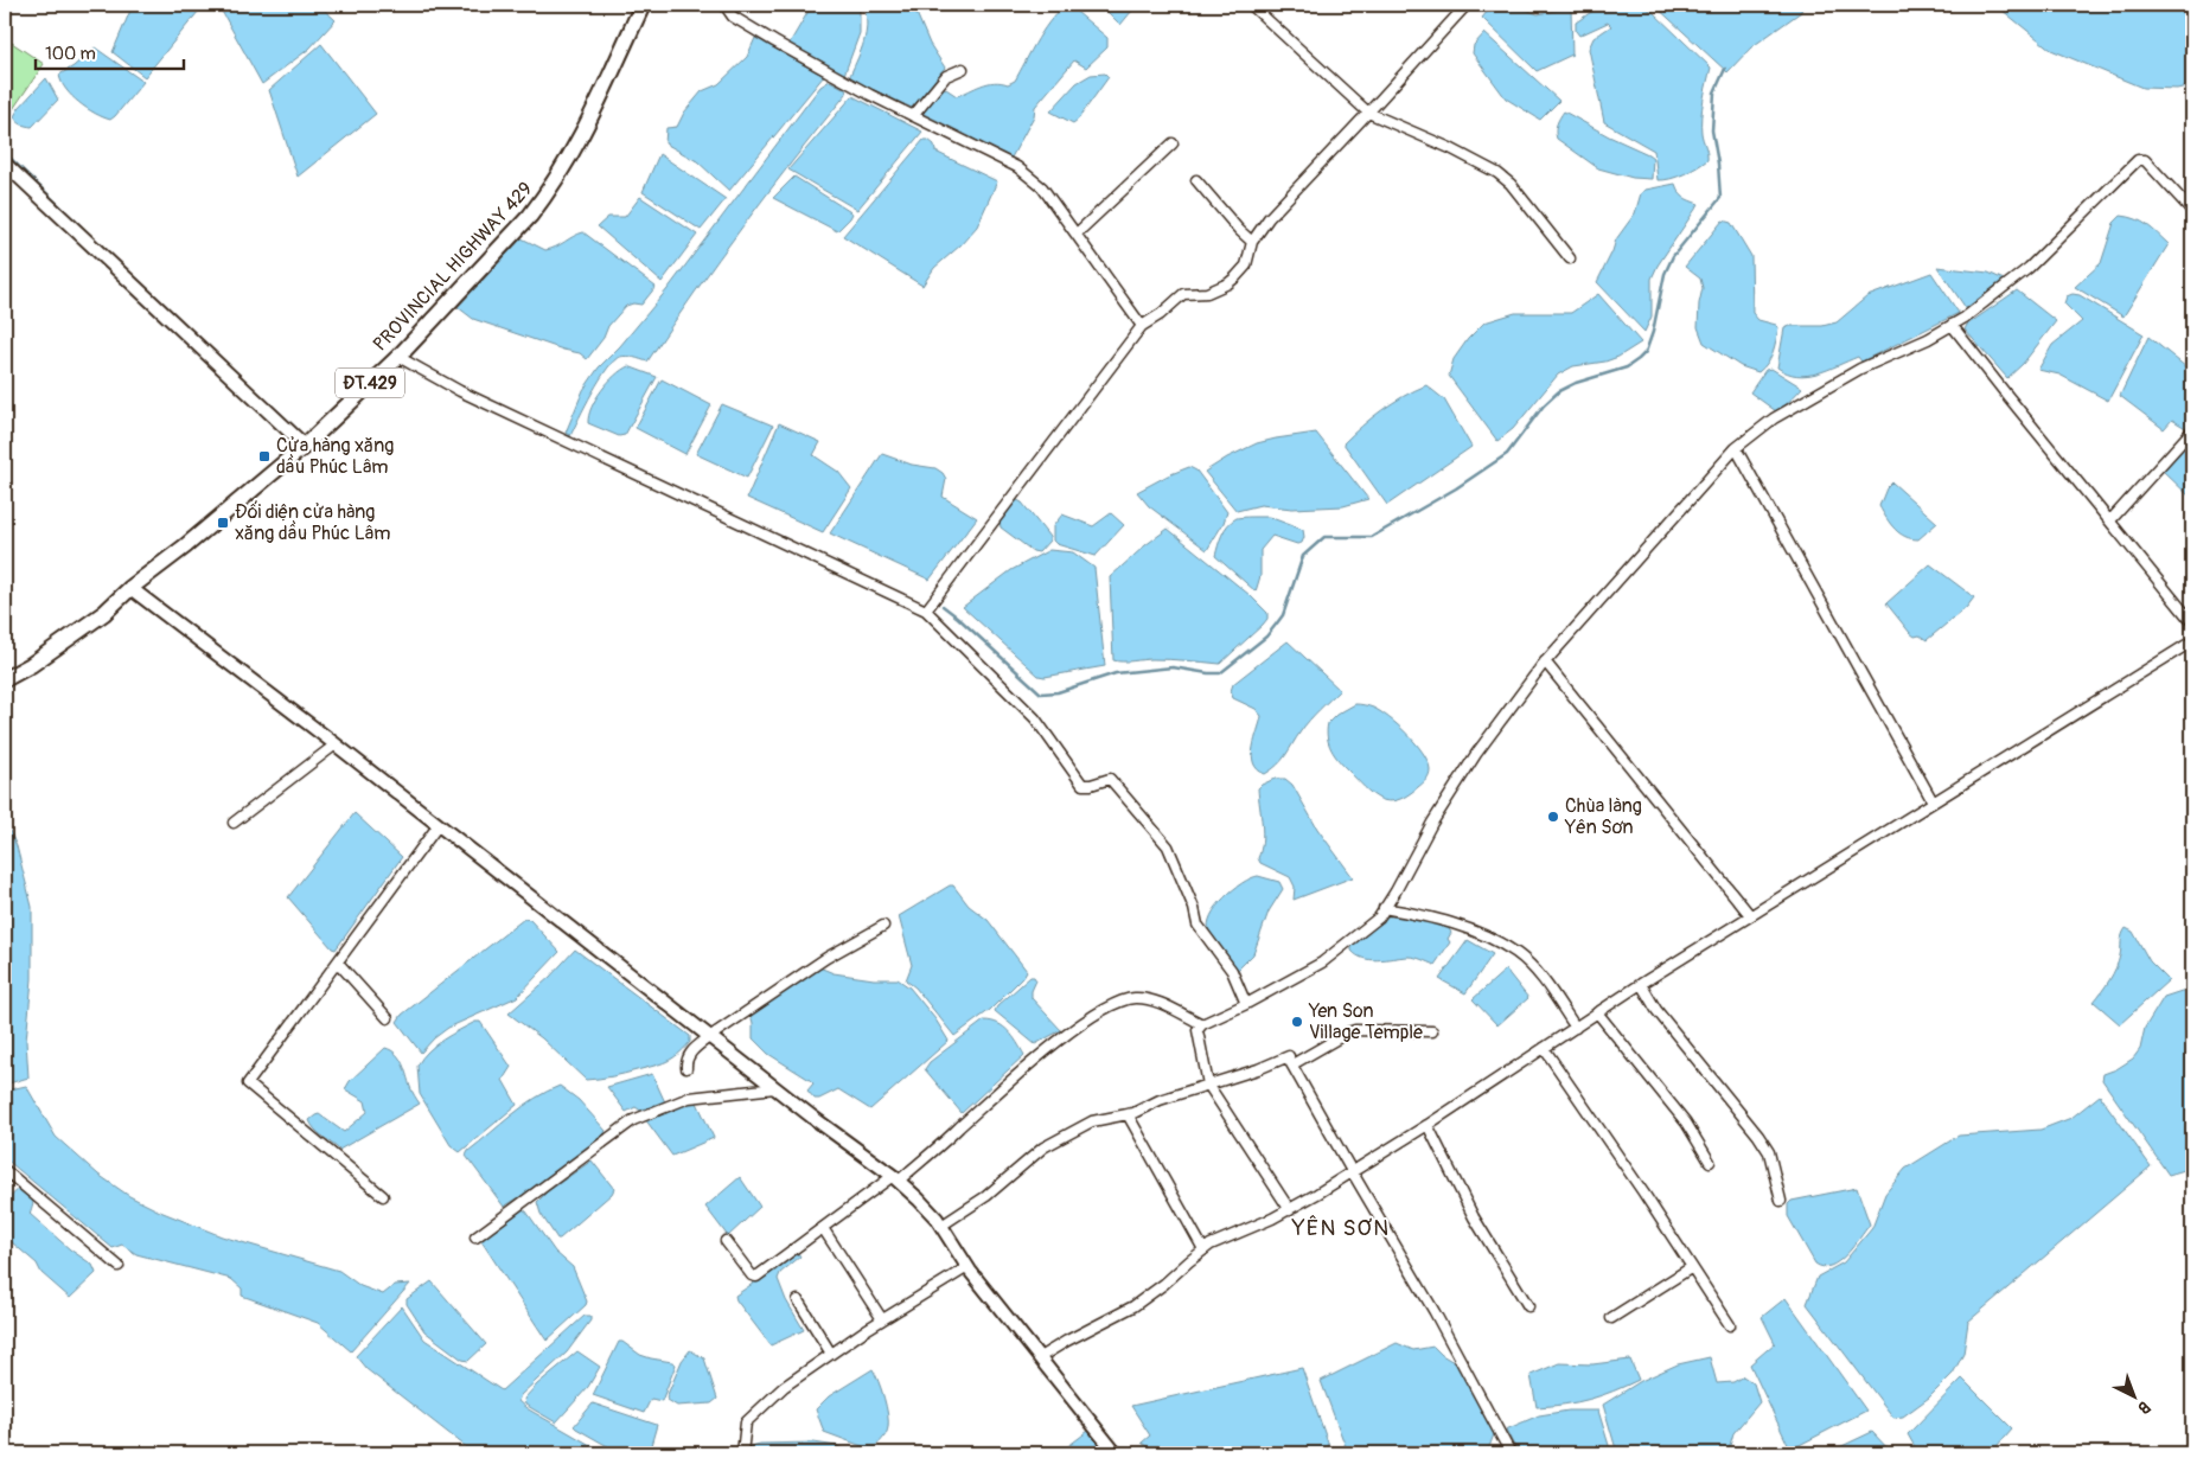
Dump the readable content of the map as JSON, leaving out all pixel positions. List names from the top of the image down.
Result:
{
  "streets": {
    "main road": ["PROVINCIAL HIGHWAY 429", "ĐT.429"]
  },
  "districts": ["YÊN SƠN"],
  "places": {
    "transit": ["Cửa hàng xăng dầu Phúc Lâm", "Đối diện cửa hàng xăng dầu Phúc Lâm"],
    "other": ["Chùa làng Yên Sơn", "Yen Son Village Temple"]
  },
  "scale_bar": "100 m",
  "north": "bottom right"
}
